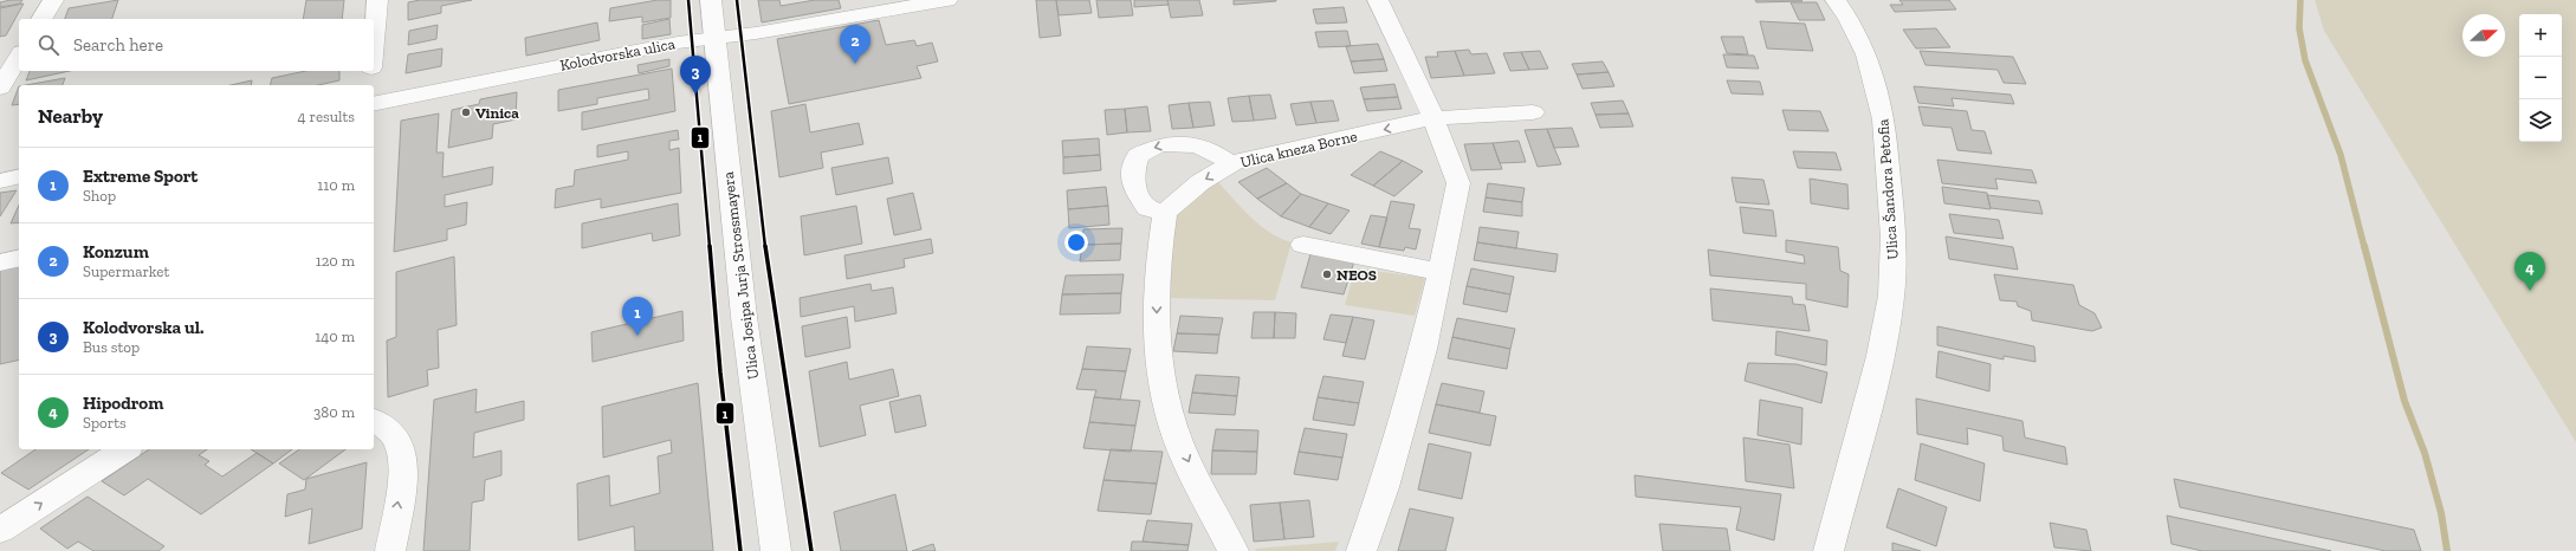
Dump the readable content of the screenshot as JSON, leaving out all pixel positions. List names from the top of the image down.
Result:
{
  "streets": {
    "street": [
      "Kolodvorska ulica",
      "Ulica kneza Borne",
      "Ulica Šandora Petofia",
      "Ulica Josipa Jurja Strossmayera"
    ]
  },
  "crossings": [
    ["Kolodvorska ulica", "Ulica Josipa Jurja Strossmayera"]
  ],
  "one_way": ["Ulica kneza Borne"],
  "places": ["Vinica", "NEOS"],
  "lines": ["transit line 1"],
  "north": "right",
  "page": {
    "map_buttons": ["+", "−"],
    "search": "Search here",
    "pins": [
      "2",
      "3",
      "4",
      "1"
    ],
    "heading": ["Nearby", "4 results"],
    "list": [
      {
        "mark": "1",
        "name": "Extreme Sport",
        "note": "Shop",
        "value": "110 m"
      },
      {
        "mark": "2",
        "name": "Konzum",
        "note": "Supermarket",
        "value": "120 m"
      },
      {
        "mark": "3",
        "name": "Kolodvorska ul.",
        "note": "Bus stop",
        "value": "140 m"
      },
      {
        "mark": "4",
        "name": "Hipodrom",
        "note": "Sports",
        "value": "380 m"
      }
    ]
  }
}
